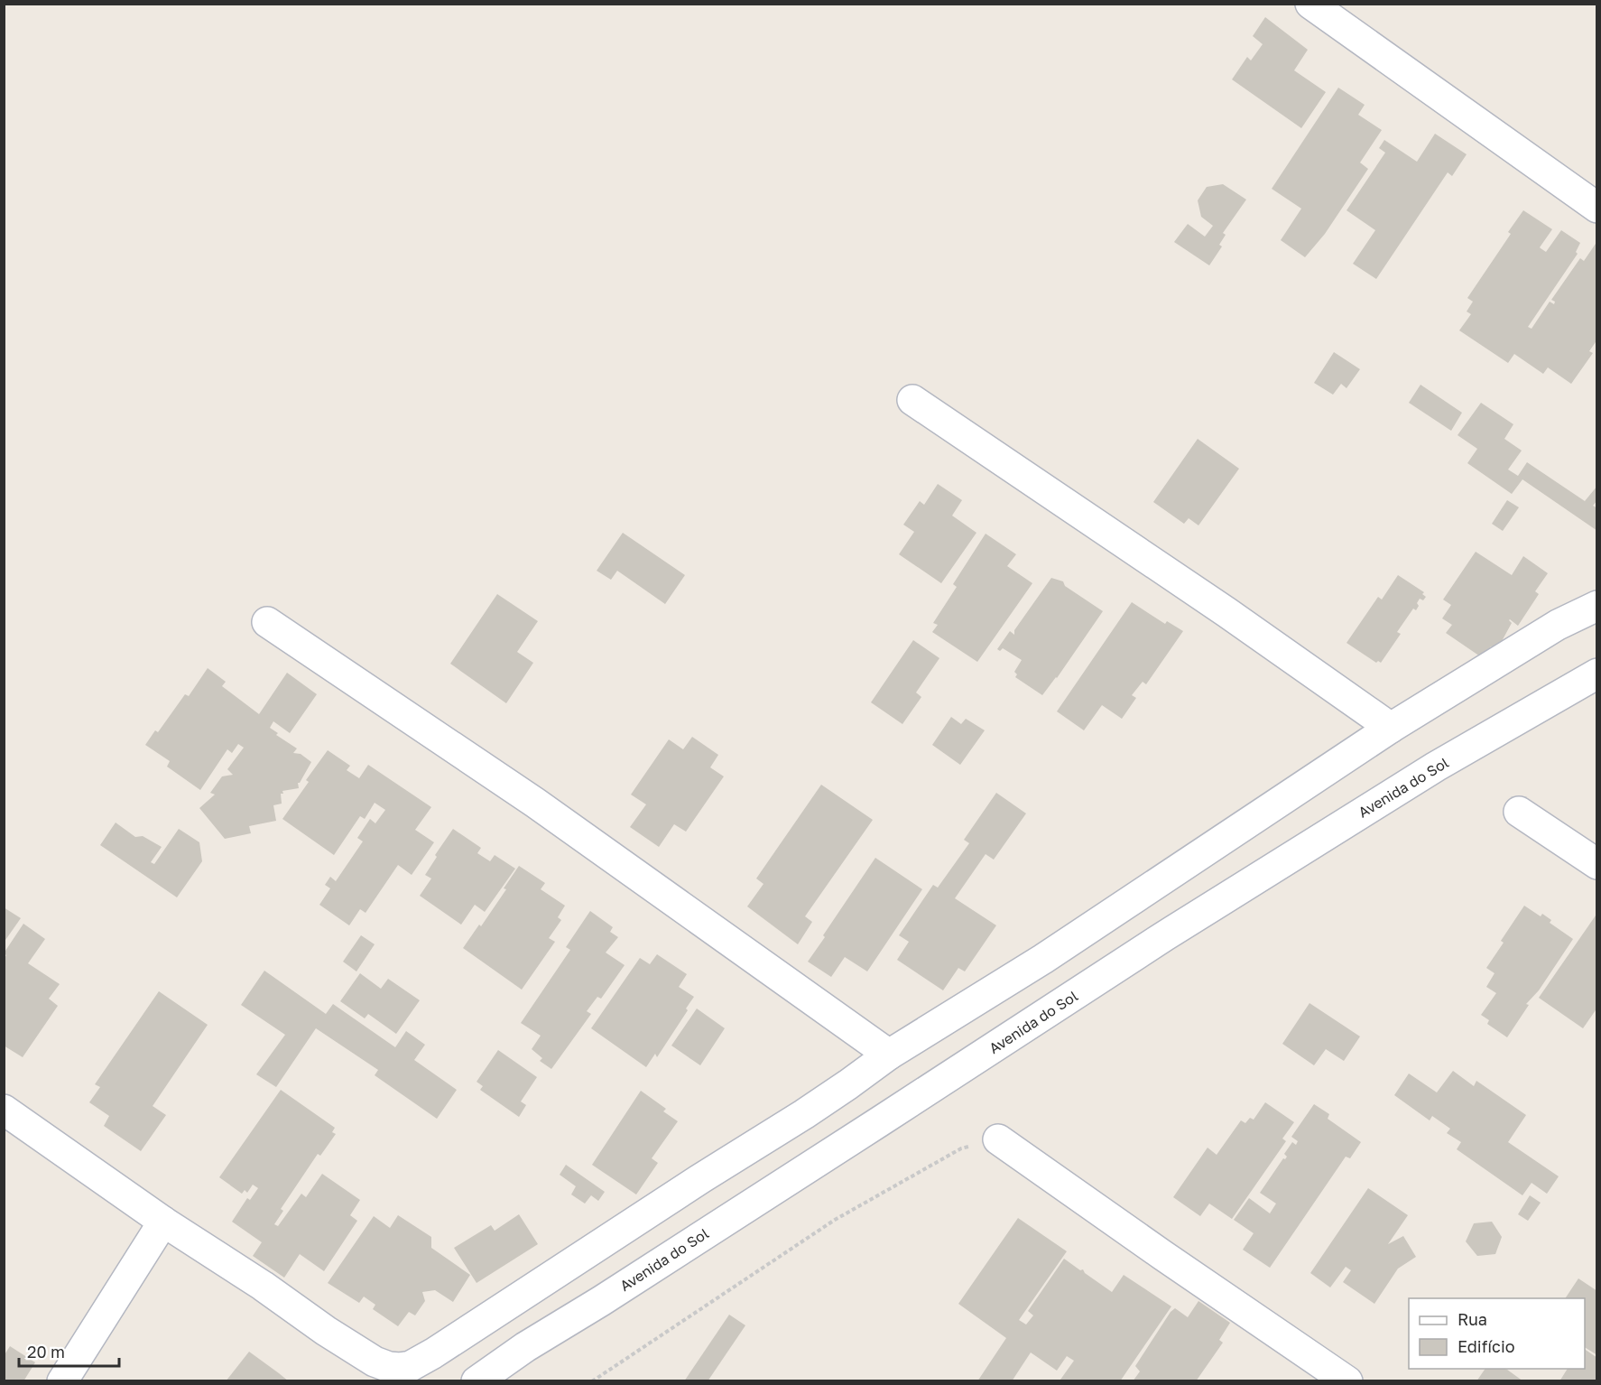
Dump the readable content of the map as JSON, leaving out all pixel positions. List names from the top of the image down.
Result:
{
  "streets": {
    "street": ["Avenida do Sol"]
  },
  "legend": ["Rua", "Edifício"],
  "scale_bar": "20 m"
}
